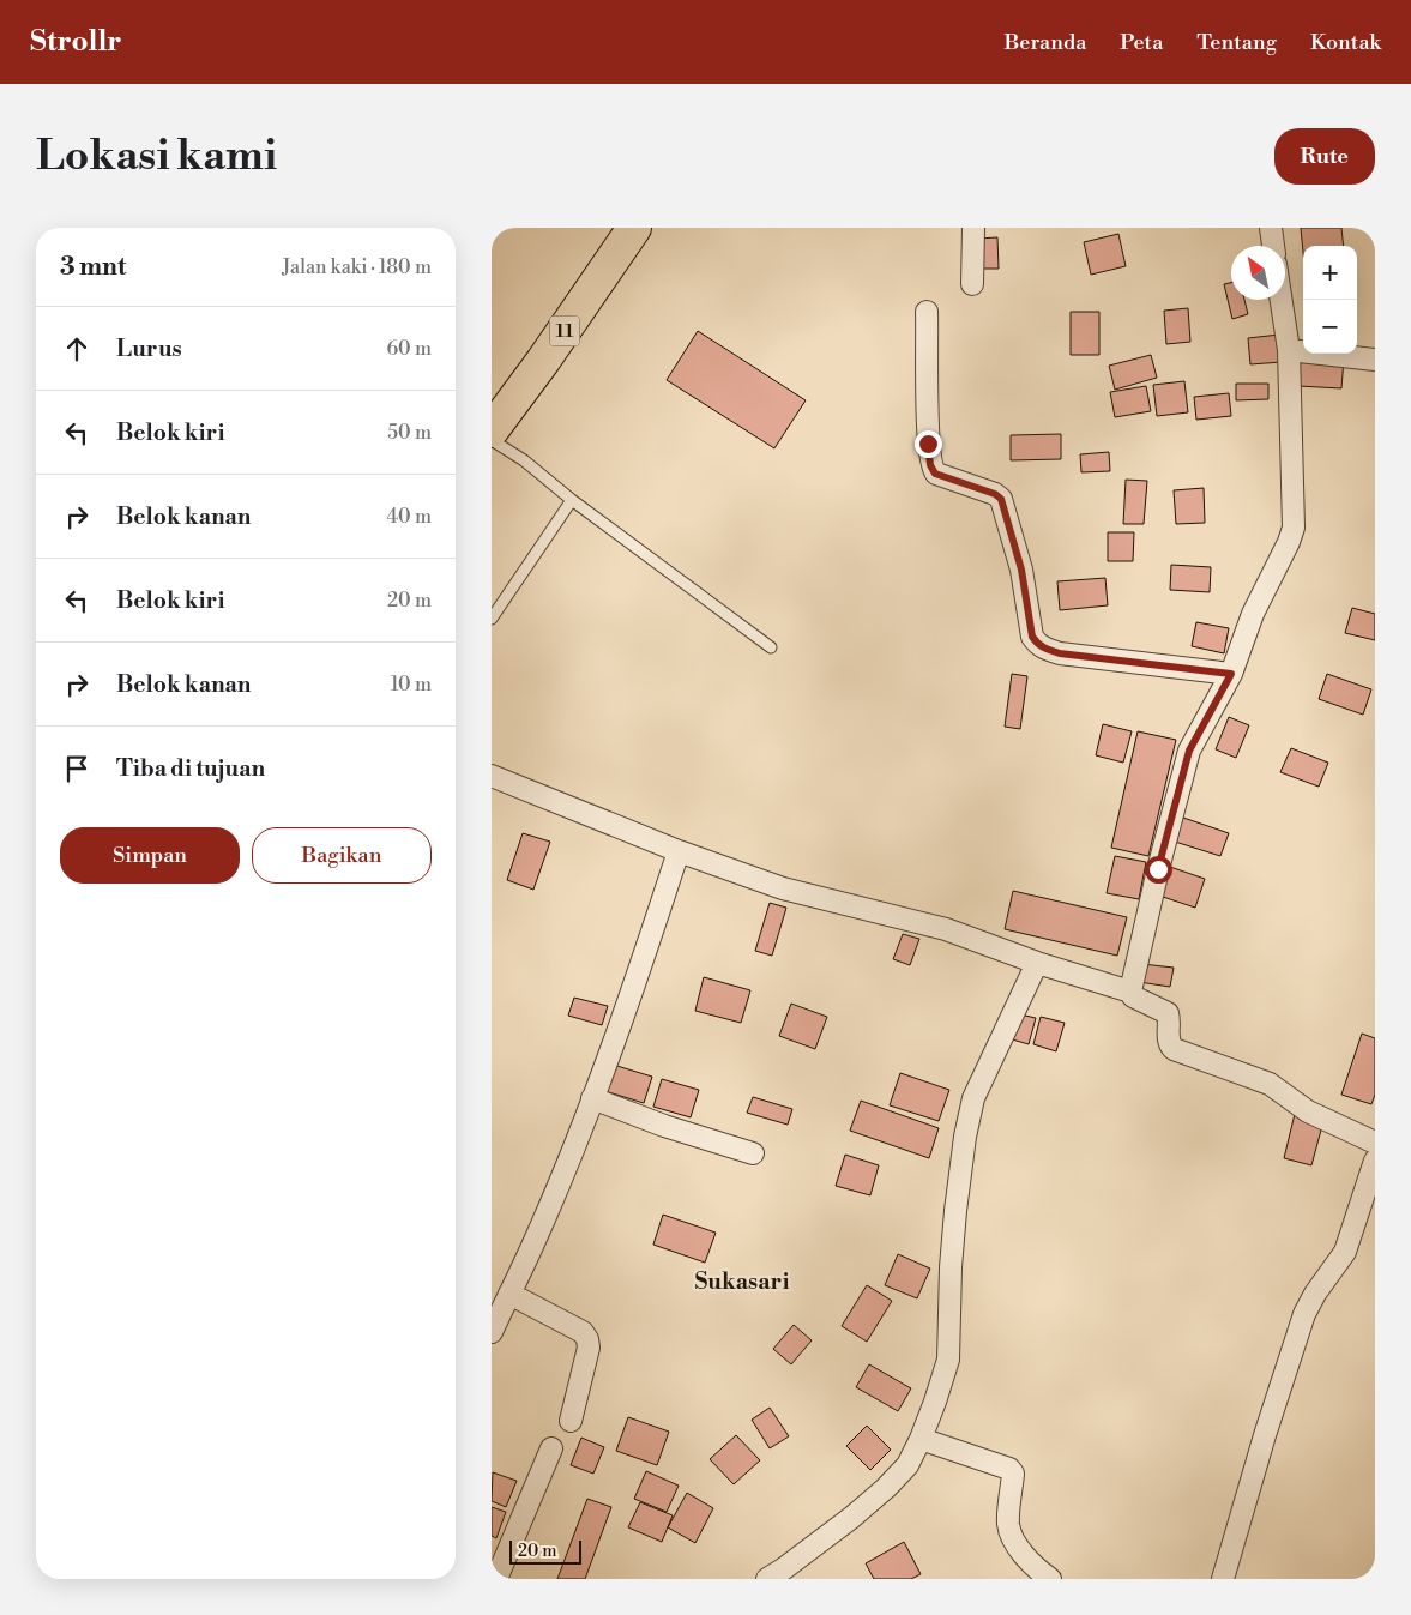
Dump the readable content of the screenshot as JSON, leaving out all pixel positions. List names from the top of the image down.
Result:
{
  "streets": {
    "highway": ["11"]
  },
  "districts": ["Sukasari"],
  "scale_bar": "20 m",
  "north": "top left",
  "page": {
    "header": "Strollr",
    "nav": [
      "Beranda",
      "Peta",
      "Tentang",
      "Kontak"
    ],
    "buttons": [
      "Rute",
      ["Simpan", "Bagikan"]
    ],
    "title": "Lokasi kami",
    "heading": ["3 mnt", "Jalan kaki · 180 m"],
    "map_buttons": ["+", "−"],
    "list": [
      ["Lurus", "60 m"],
      ["Belok kiri", "50 m"],
      ["Belok kanan", "40 m"],
      ["Belok kiri", "20 m"],
      ["Belok kanan", "10 m"],
      "Tiba di tujuan"
    ],
    "scale": "20 m"
  }
}
